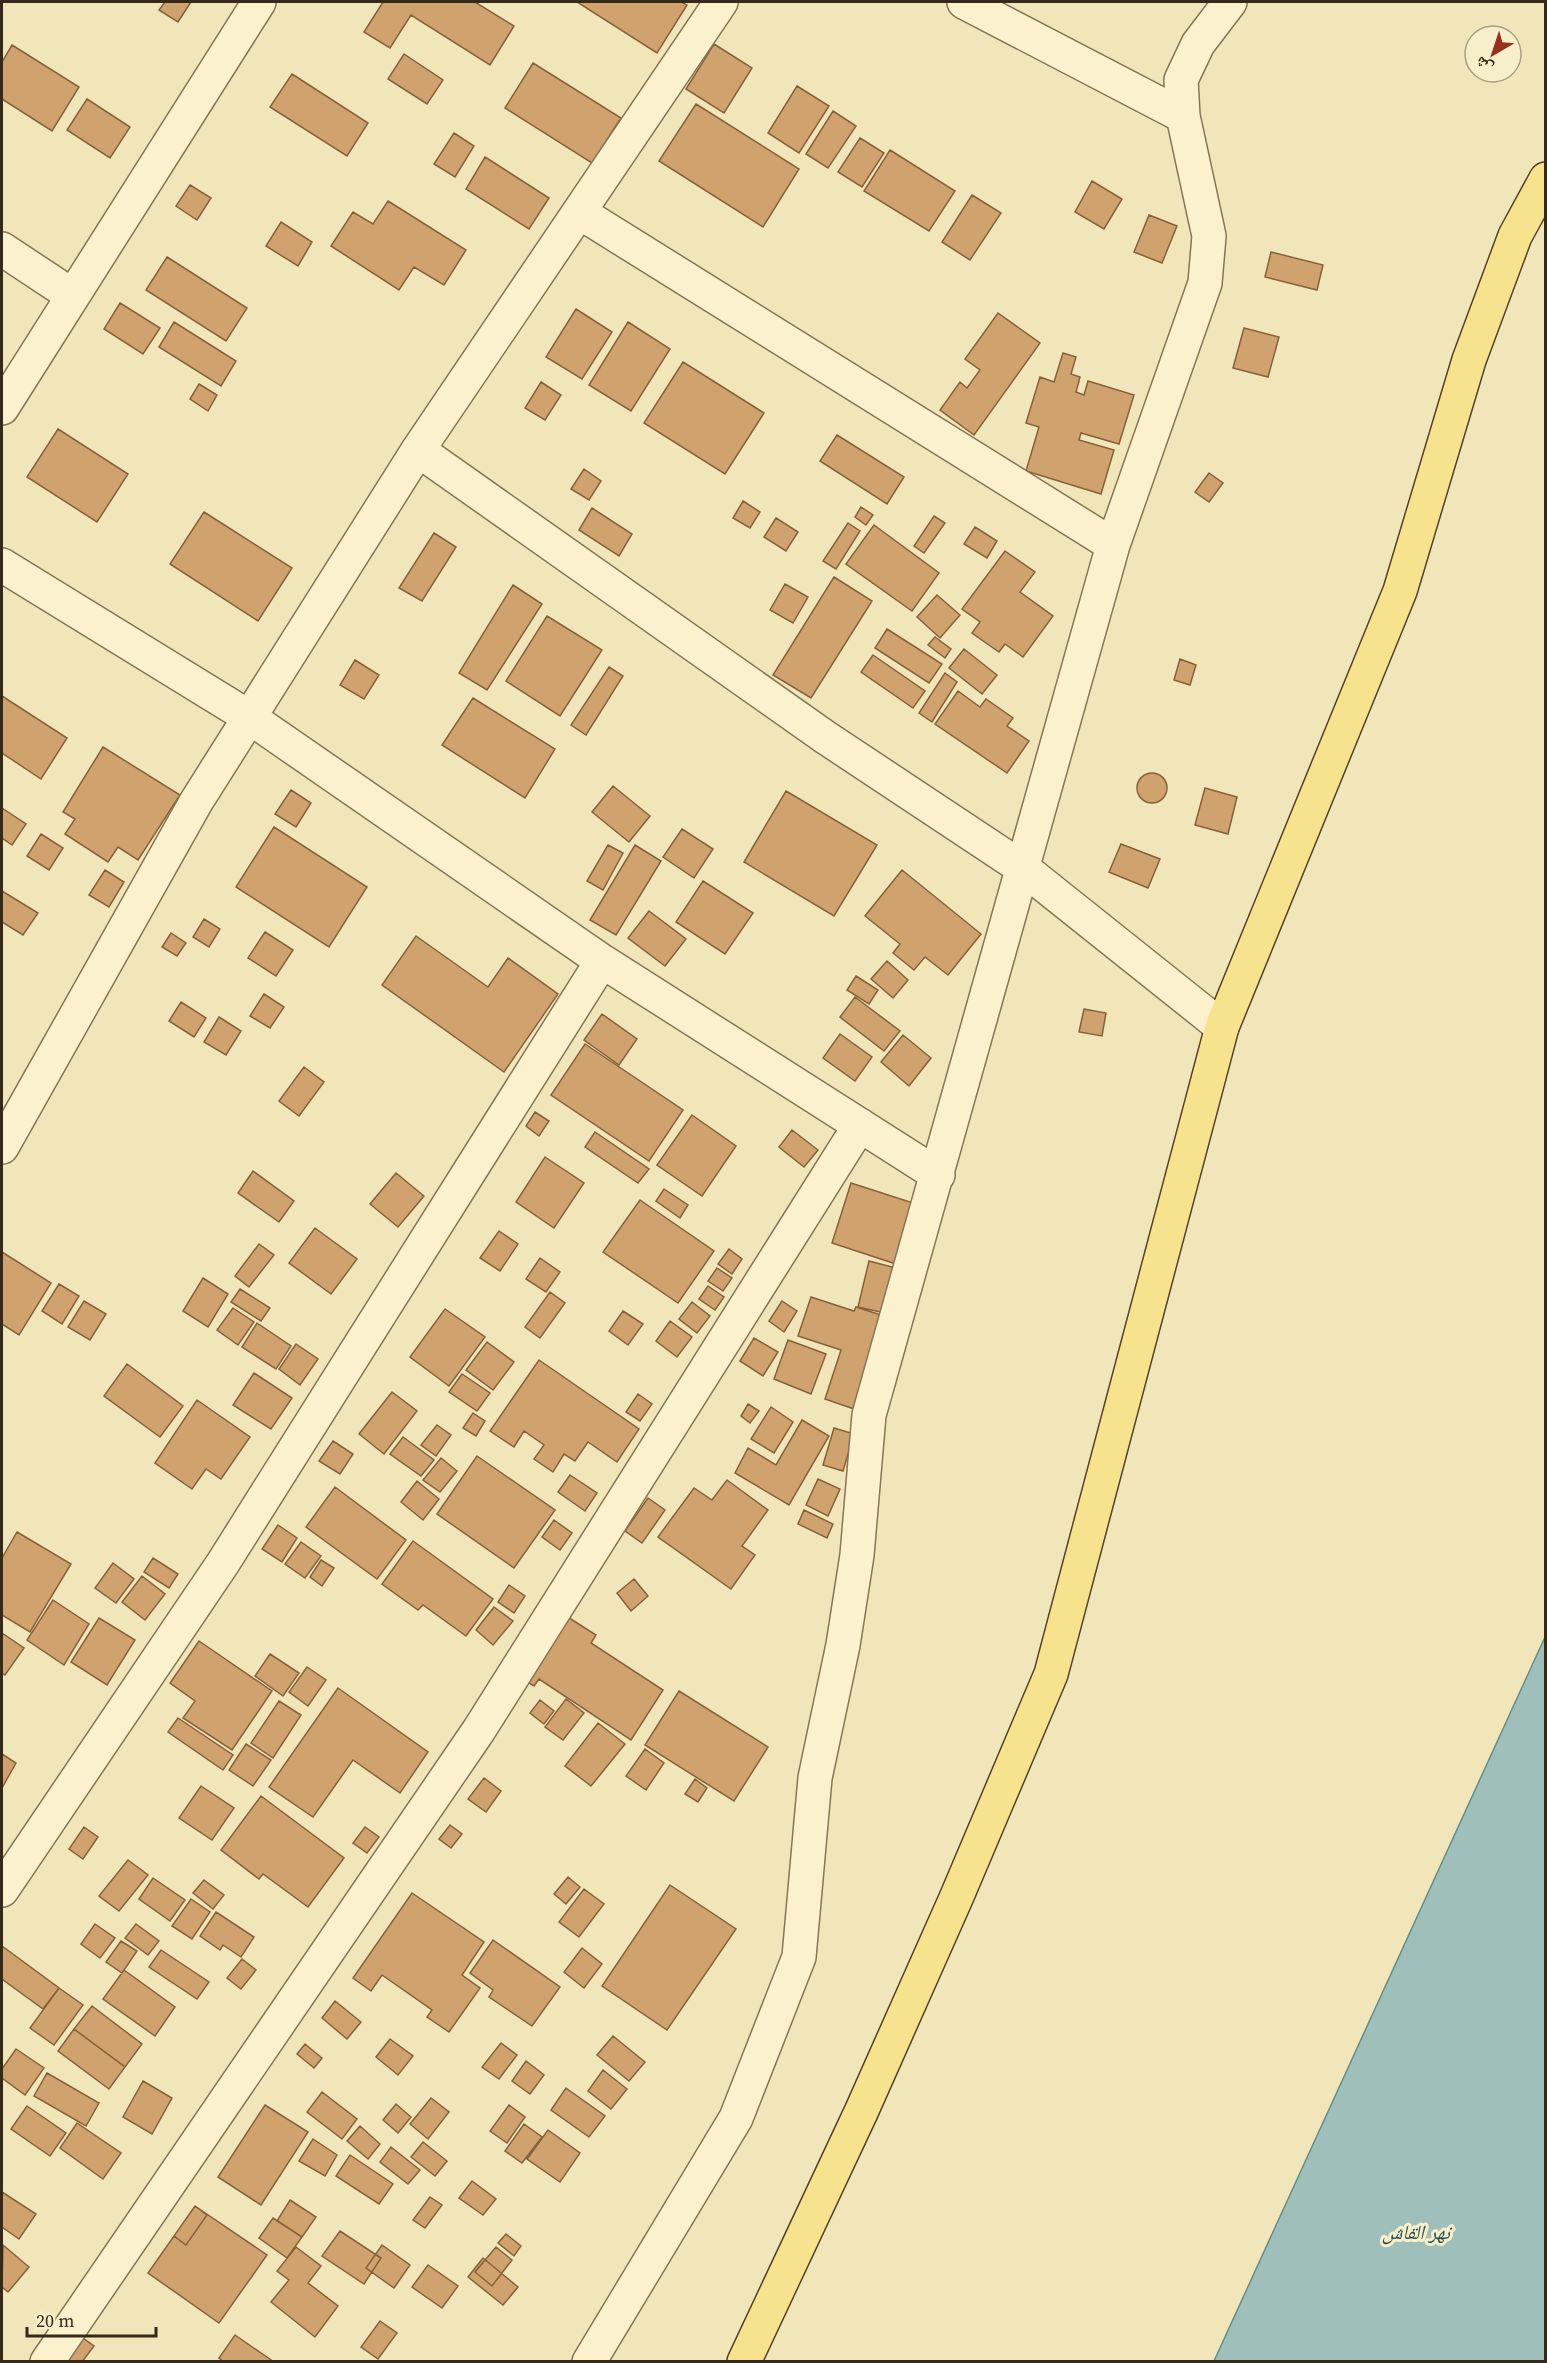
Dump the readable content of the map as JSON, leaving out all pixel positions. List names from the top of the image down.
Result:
{
  "water": ["نهر القاش"],
  "scale_bar": "20 m",
  "north": "bottom left"
}
